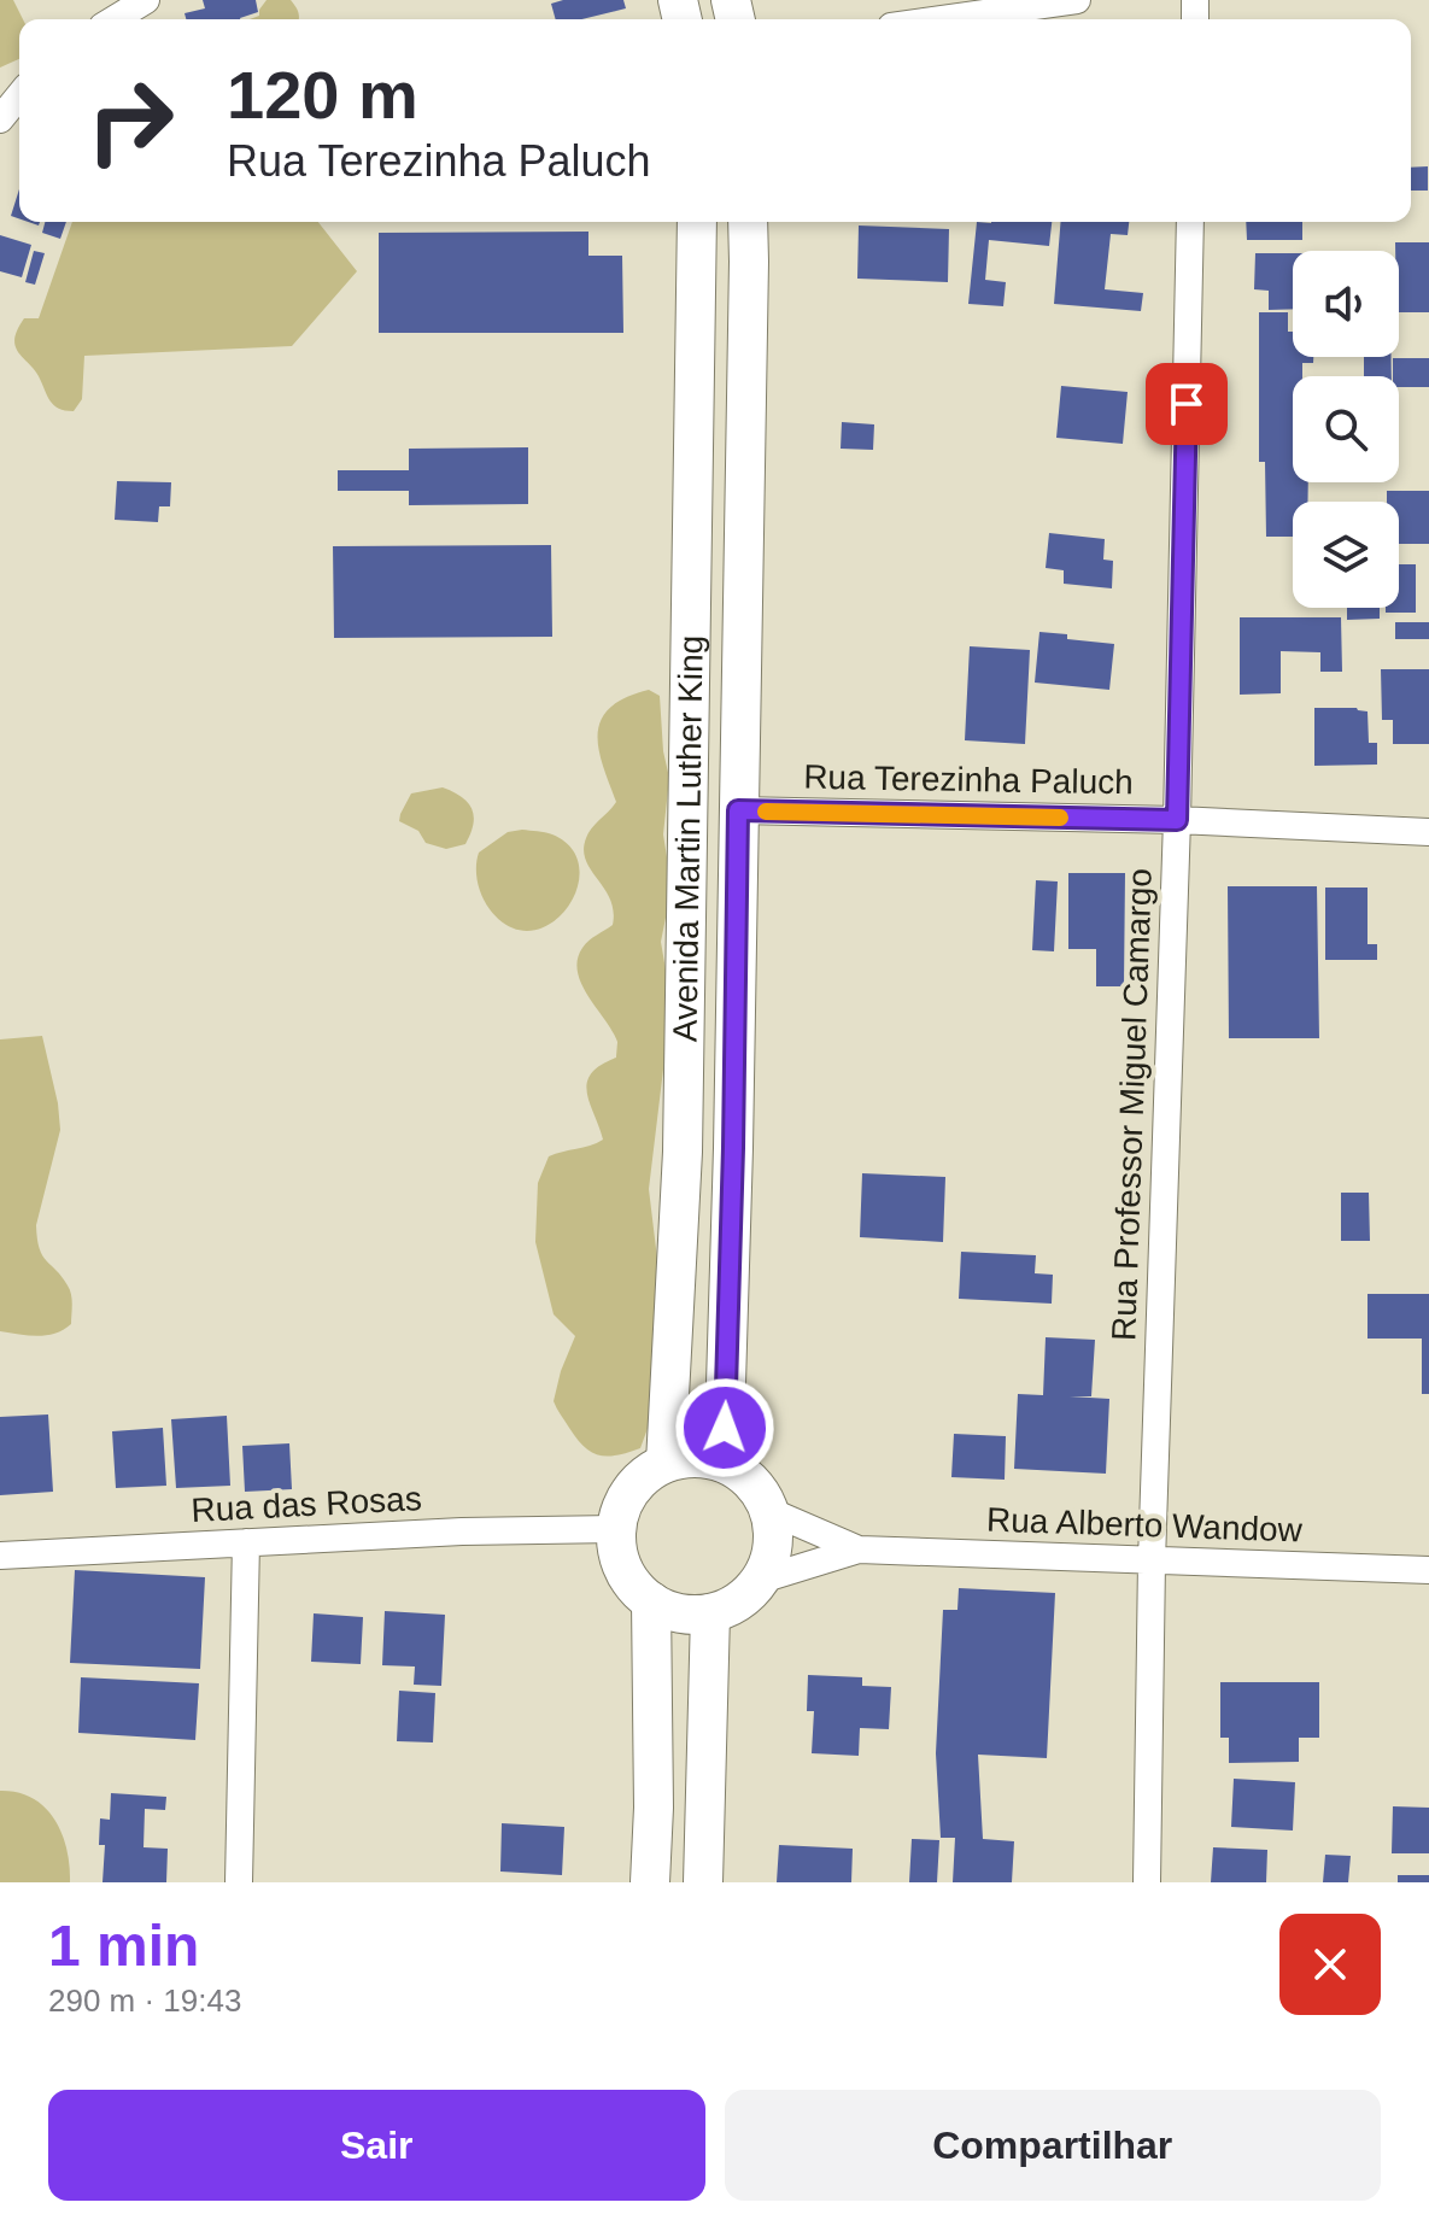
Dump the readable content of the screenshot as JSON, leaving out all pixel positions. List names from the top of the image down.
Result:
{
  "streets": {
    "main road": ["Avenida Martin Luther King"],
    "street": [
      "Rua Terezinha Paluch",
      "Rua Professor Miguel Camargo",
      "Rua das Rosas",
      "Rua Alberto Wandow"
    ]
  },
  "crossings": [
    ["Rua Terezinha Paluch", "Avenida Martin Luther King"],
    ["Rua Terezinha Paluch", "Rua Professor Miguel Camargo"],
    ["Avenida Martin Luther King", "Rua das Rosas"],
    ["Avenida Martin Luther King", "Rua Alberto Wandow"],
    ["Rua Professor Miguel Camargo", "Rua Alberto Wandow"],
    ["Rua das Rosas", "Rua Alberto Wandow"]
  ],
  "page": {
    "turn": ["120 m", "Rua Terezinha Paluch"],
    "heading": ["1 min", "290 m · 19:43"],
    "buttons": ["Sair", "Compartilhar"]
  }
}
